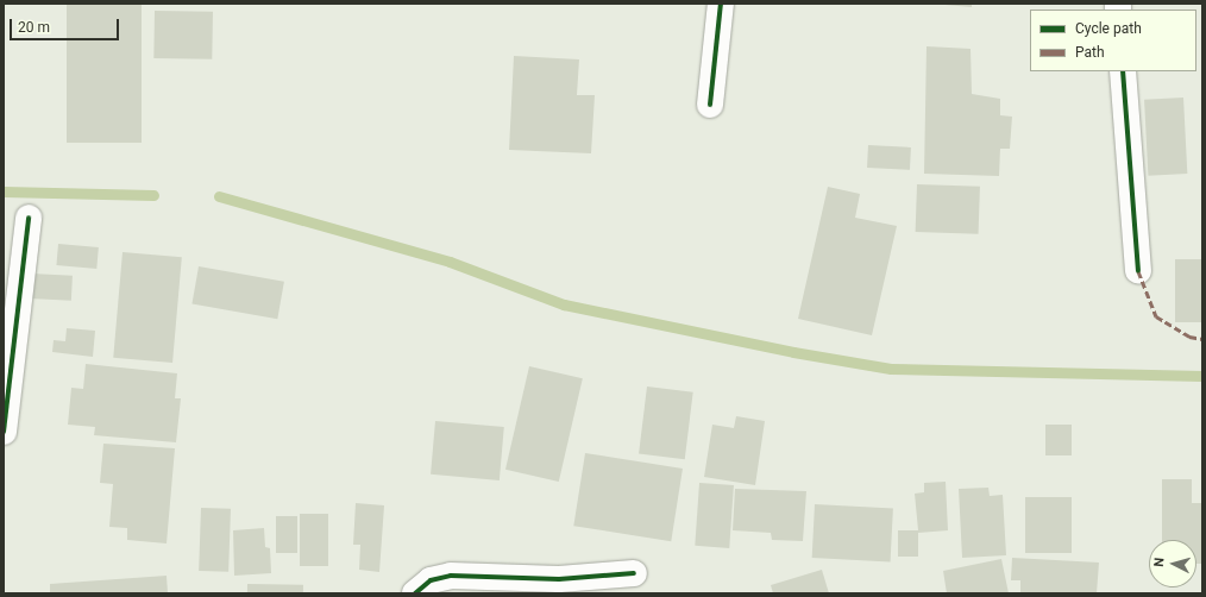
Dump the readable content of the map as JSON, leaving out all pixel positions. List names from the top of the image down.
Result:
{
  "legend": ["Cycle path", "Path"],
  "scale_bar": "20 m",
  "north": "left"
}
